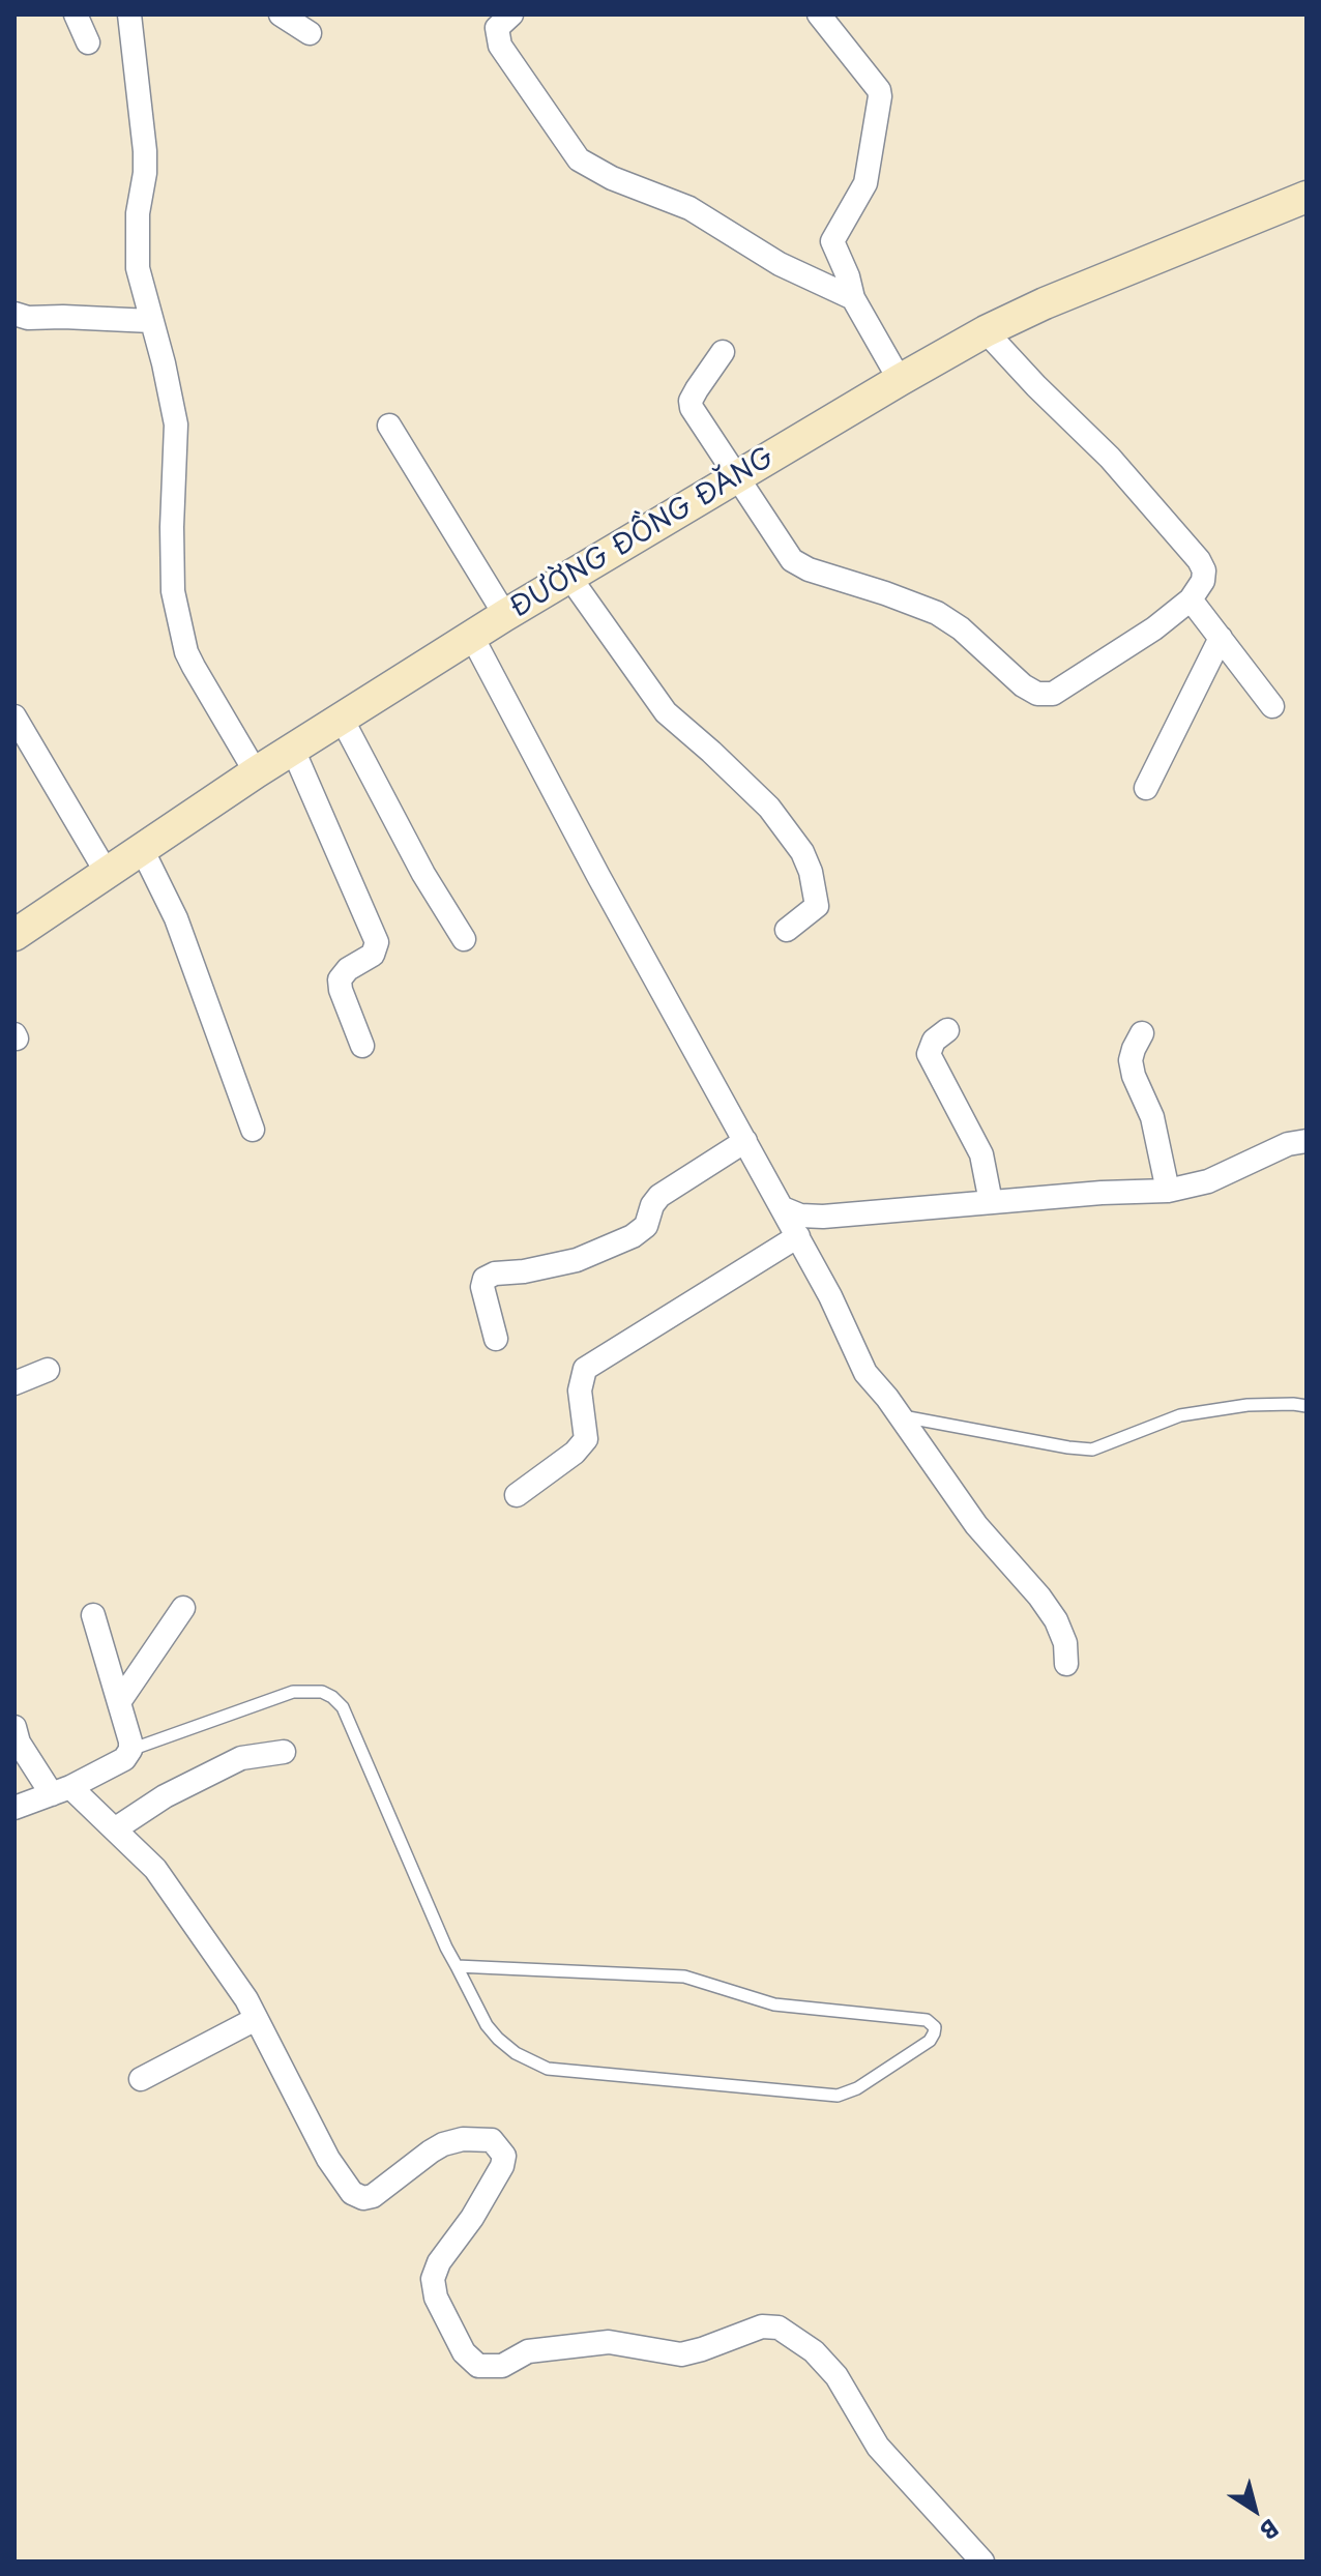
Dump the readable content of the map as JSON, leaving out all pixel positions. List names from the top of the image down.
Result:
{
  "streets": {
    "main road": ["ĐƯỜNG ĐỒNG ĐĂNG"]
  },
  "north": "bottom right"
}
